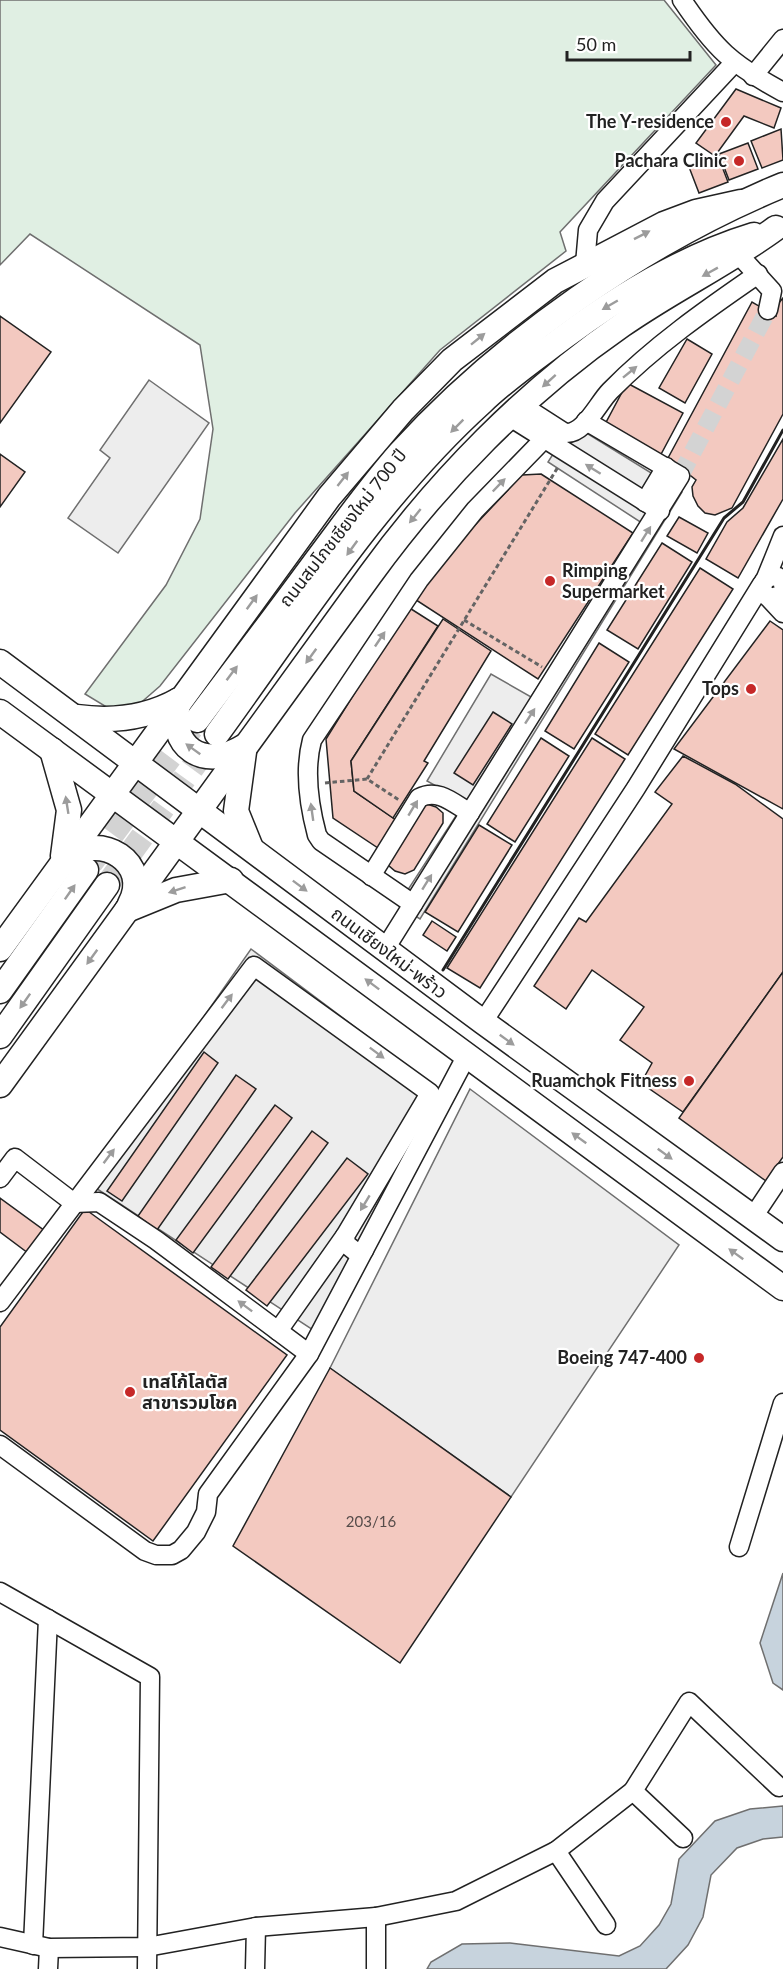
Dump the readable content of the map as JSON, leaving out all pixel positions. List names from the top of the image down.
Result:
{
  "streets": {
    "main road": ["ถนนสมโภชเชียงใหม่ 700 ปี", "ถนนเชียงใหม่-พร้าว"]
  },
  "places": [
    "The Y-residence",
    "Pachara Clinic",
    "Rimping Supermarket",
    "Tops",
    "Ruamchok Fitness",
    "Boeing 747-400",
    "เทสโก้โลตัส สาขารวมโชค"
  ],
  "house_numbers": ["203/16"],
  "scale_bar": "50 m"
}
